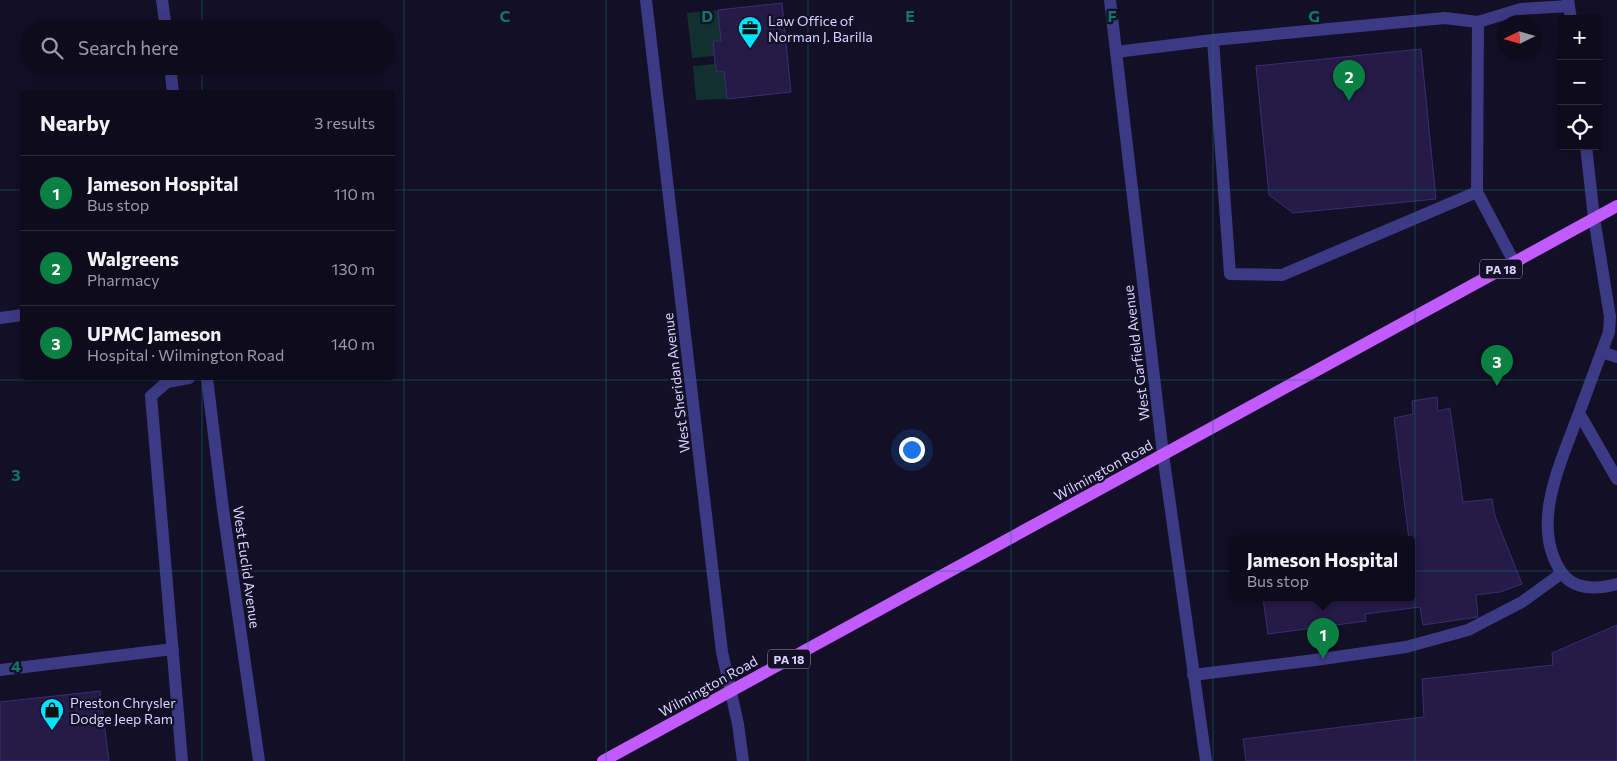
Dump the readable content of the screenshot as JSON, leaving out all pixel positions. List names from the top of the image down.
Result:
{
  "streets": {
    "main road": ["PA 18", "Wilmington Road"],
    "street": ["West Garfield Avenue", "West Sheridan Avenue", "West Euclid Avenue"]
  },
  "crossings": [
    ["West Garfield Avenue", "Wilmington Road"],
    ["West Sheridan Avenue", "Wilmington Road"]
  ],
  "places": {
    "office": ["Law Office of Norman J. Barilla"],
    "shop": ["Preston Chrysler Dodge Jeep Ram"]
  },
  "north": "left",
  "page": {
    "map_buttons": ["+", "−"],
    "search": "Search here",
    "pins": ["2", "3", "1"],
    "heading": ["Nearby", "3 results"],
    "list": [
      {
        "mark": "1",
        "name": "Jameson Hospital",
        "note": "Bus stop",
        "value": "110 m"
      },
      {
        "mark": "2",
        "name": "Walgreens",
        "note": "Pharmacy",
        "value": "130 m"
      },
      {
        "mark": "3",
        "name": "UPMC Jameson",
        "note": "Hospital · Wilmington Road",
        "value": "140 m"
      }
    ],
    "popup": ["Jameson Hospital", "Bus stop"]
  },
  "grid": {
    "columns": [
      "C",
      "D",
      "E",
      "F",
      "G"
    ],
    "rows": ["3", "4"]
  }
}
